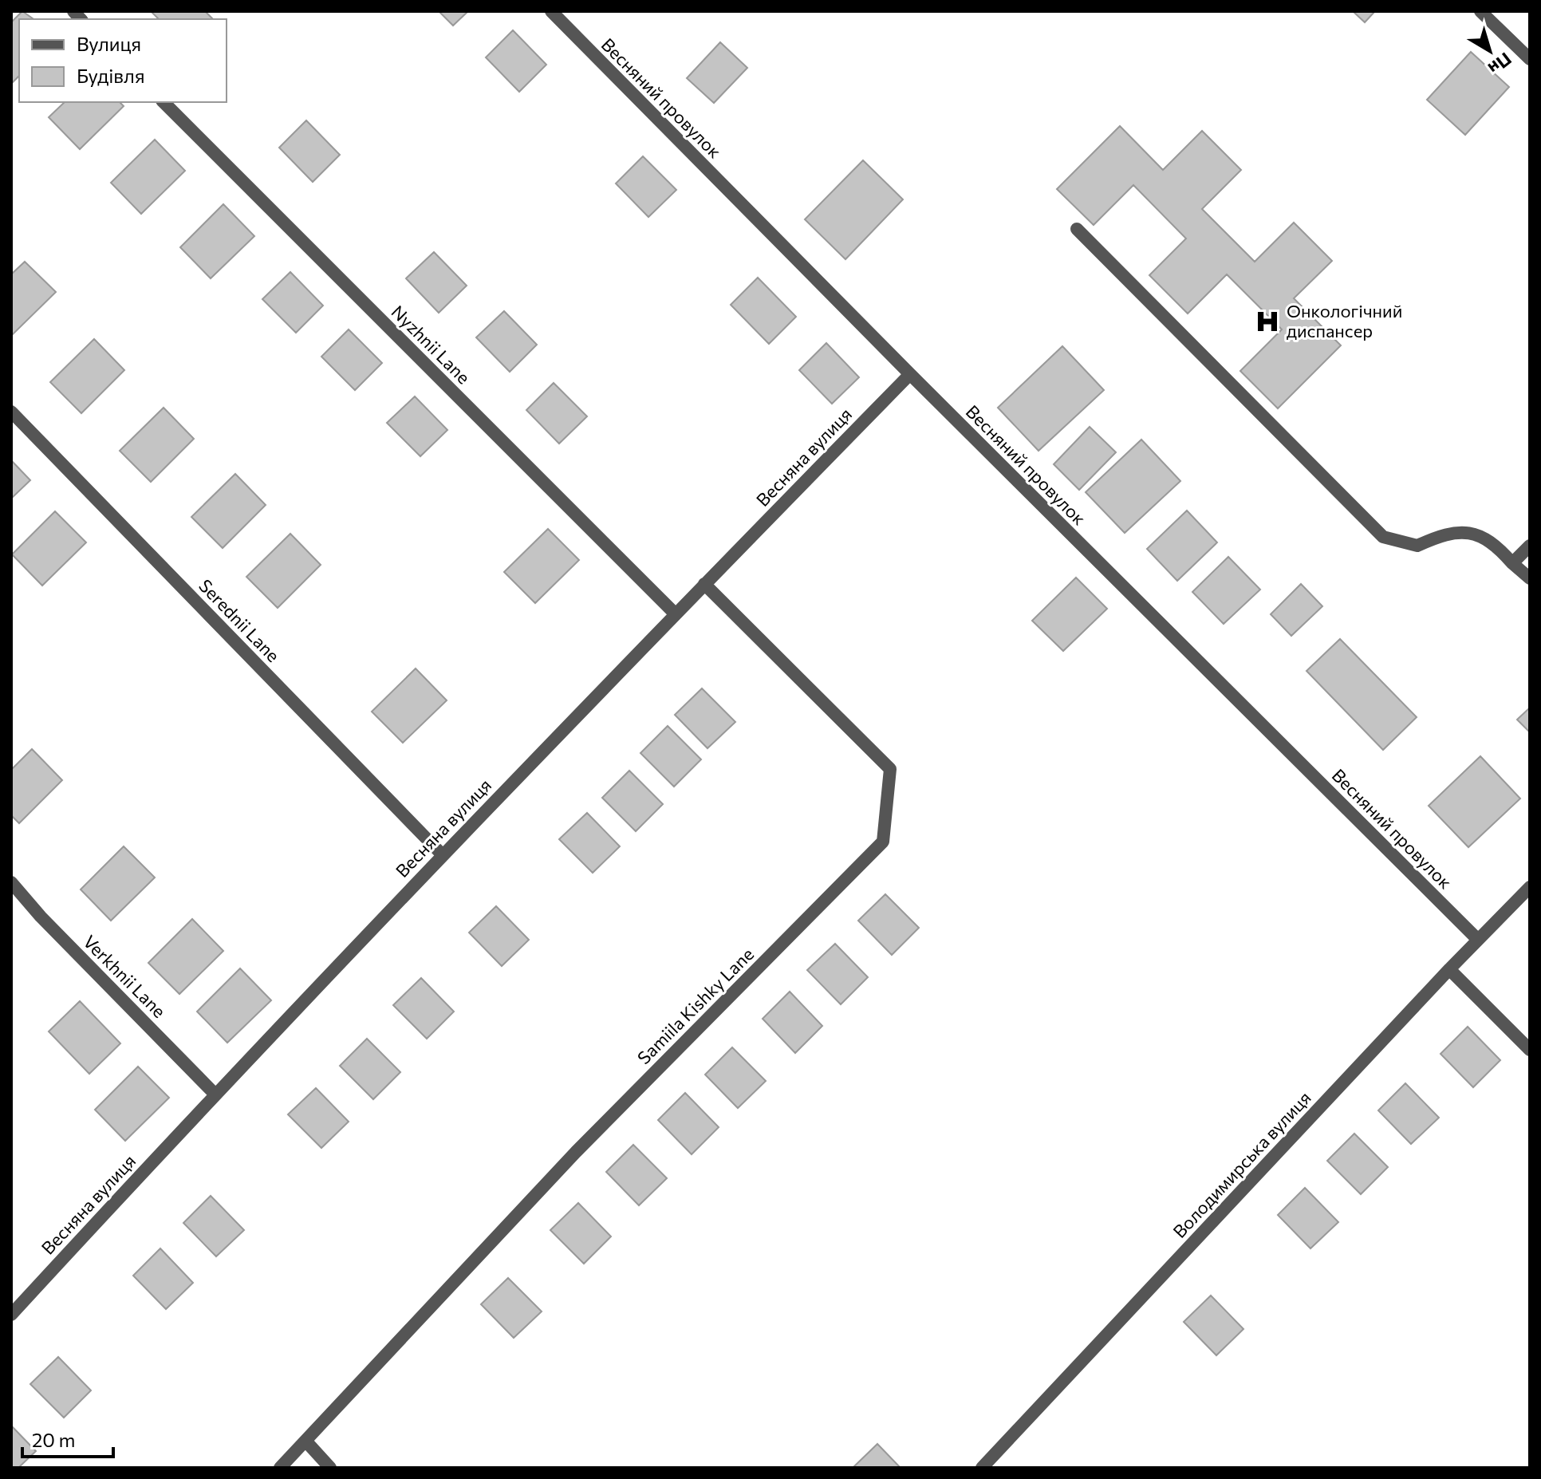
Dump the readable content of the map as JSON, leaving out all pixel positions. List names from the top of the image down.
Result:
{
  "streets": {
    "street": [
      "Весняний провулок",
      "Nyzhnii Lane",
      "Весняна вулиця",
      "Serednii Lane",
      "Verkhnii Lane",
      "Samiila Kishky Lane",
      "Володимирська вулиця"
    ]
  },
  "crossings": [
    ["Весняний провулок", "Весняна вулиця"],
    ["Весняний провулок", "Володимирська вулиця"],
    ["Nyzhnii Lane", "Весняна вулиця"],
    ["Весняна вулиця", "Serednii Lane"],
    ["Весняна вулиця", "Verkhnii Lane"],
    ["Весняна вулиця", "Samiila Kishky Lane"]
  ],
  "places": {
    "hospital": ["Онкологічний диспансер"]
  },
  "legend": ["Вулиця", "Будівля"],
  "scale_bar": "20 m",
  "north": "bottom right"
}
